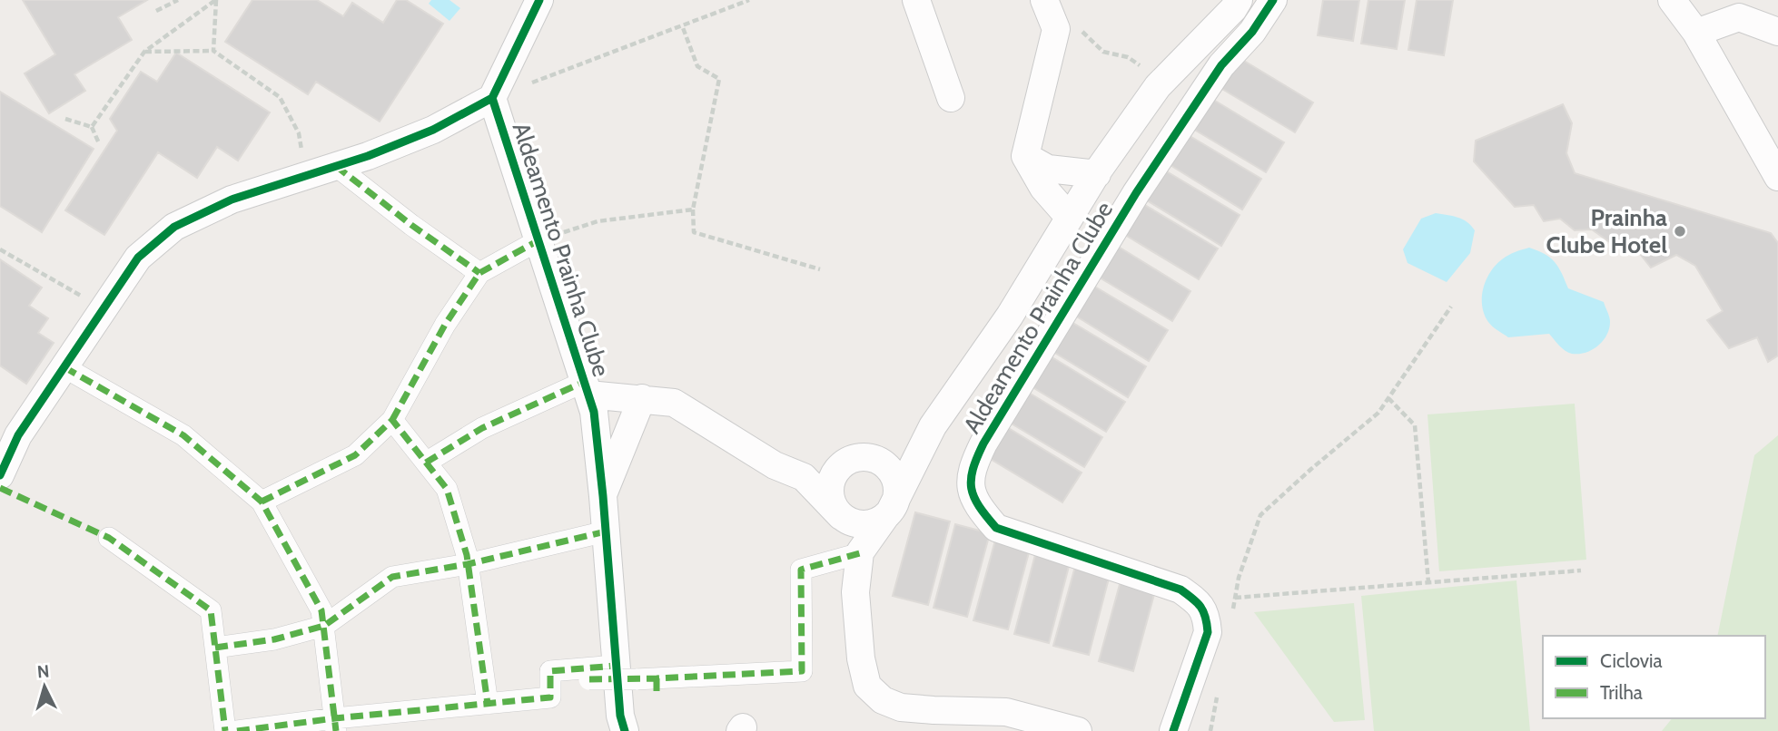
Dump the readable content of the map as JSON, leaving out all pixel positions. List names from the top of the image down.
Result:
{
  "streets": {
    "street": ["Aldeamento Prainha Clube"]
  },
  "places": ["Prainha Clube Hotel"],
  "legend": ["Ciclovia", "Trilha"],
  "north": "top"
}
